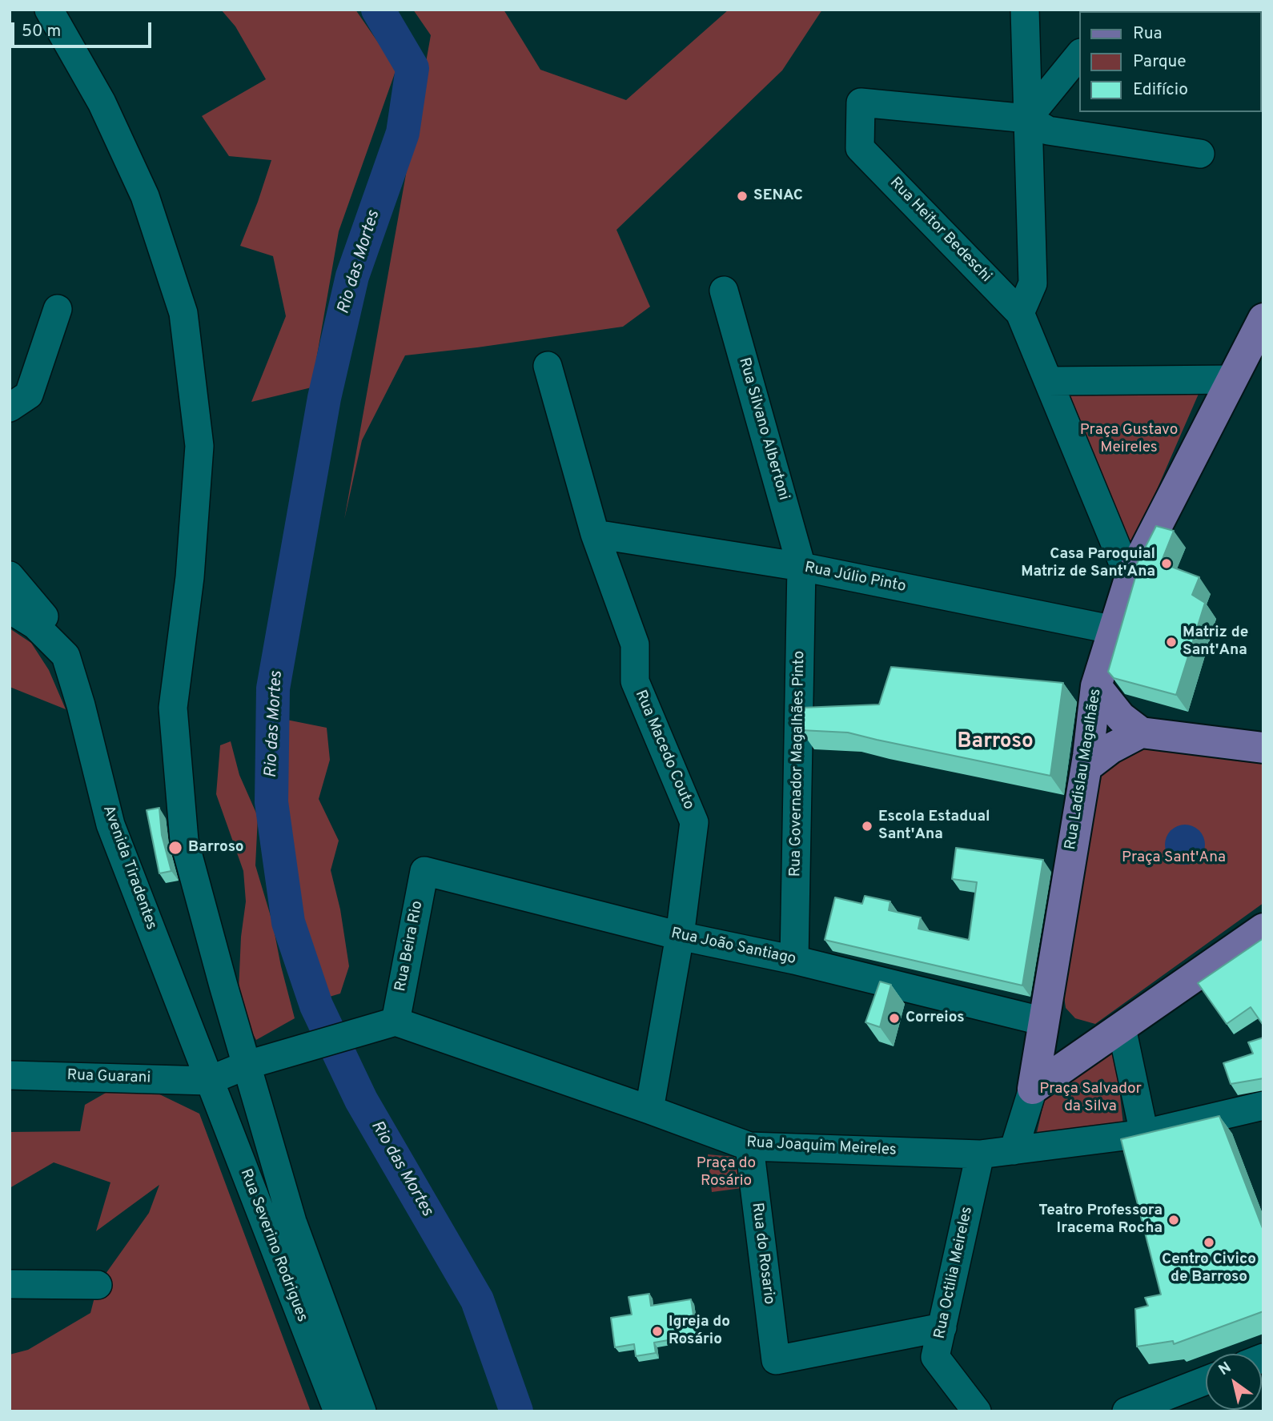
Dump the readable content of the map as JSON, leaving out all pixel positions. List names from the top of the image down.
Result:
{
  "streets": {
    "main road": ["Rua Ladislau Magalhães"],
    "street": [
      "Rua Heitor Bedeschi",
      "Rua Silvano Albertoni",
      "Rua Júlio Pinto",
      "Rua Macedo Couto",
      "Rua Governador Magalhães Pinto",
      "Avenida Tiradentes",
      "Rua Beira Rio",
      "Rua João Santiago",
      "Rua Guarani",
      "Rua Joaquim Meireles",
      "Rua Severino Rodrigues",
      "Rua do Rosario",
      "Rua Octilia Meireles"
    ]
  },
  "crossings": [
    ["Rua Silvano Albertoni", "Rua Júlio Pinto"],
    ["Rua Silvano Albertoni", "Rua Governador Magalhães Pinto"],
    ["Rua Júlio Pinto", "Rua Macedo Couto"],
    ["Rua Júlio Pinto", "Rua Governador Magalhães Pinto"],
    ["Rua Júlio Pinto", "Rua Ladislau Magalhães"],
    ["Rua Macedo Couto", "Rua João Santiago"],
    ["Rua Macedo Couto", "Rua Joaquim Meireles"],
    ["Rua Governador Magalhães Pinto", "Rua João Santiago"],
    ["Rua Ladislau Magalhães", "Rua João Santiago"],
    ["Rua Ladislau Magalhães", "Rua Joaquim Meireles"],
    ["Avenida Tiradentes", "Rua Guarani"],
    ["Avenida Tiradentes", "Rua Severino Rodrigues"],
    ["Rua Beira Rio", "Rua João Santiago"],
    ["Rua Beira Rio", "Rua Joaquim Meireles"],
    ["Rua Guarani", "Rua Severino Rodrigues"],
    ["Rua Joaquim Meireles", "Rua do Rosario"],
    ["Rua Joaquim Meireles", "Rua Octilia Meireles"],
    ["Rua do Rosario", "Rua Octilia Meireles"]
  ],
  "districts": ["Barroso"],
  "water": ["Rio das Mortes"],
  "parks": [
    "Praça Gustavo Meireles",
    "Praça Sant'Ana",
    "Praça Salvador da Silva",
    "Praça do Rosário"
  ],
  "places": [
    "SENAC",
    "Casa Paroquial Matriz de Sant'Ana",
    "Matriz de Sant'Ana",
    "Escola Estadual Sant'Ana",
    "Barroso",
    "Correios",
    "Teatro Professora Iracema Rocha",
    "Centro Civico de Barroso",
    "Igreja do Rosário"
  ],
  "legend": ["Rua", "Parque", "Edifício"],
  "scale_bar": "50 m",
  "north": "top left"
}
